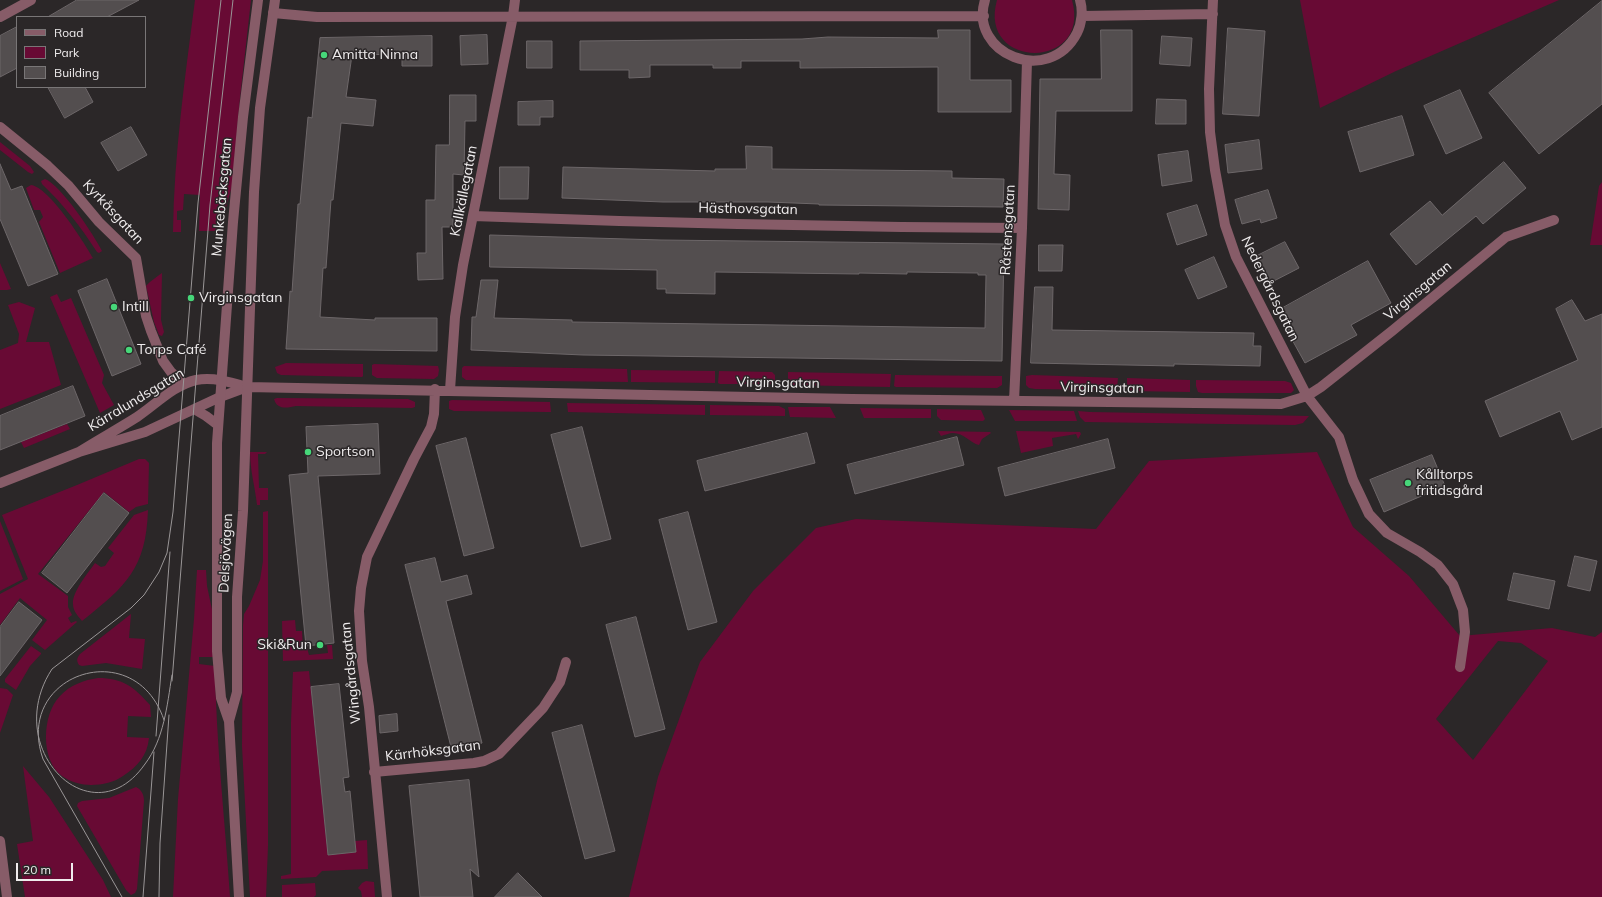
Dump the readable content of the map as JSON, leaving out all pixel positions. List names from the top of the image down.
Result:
{
  "streets": {
    "street": [
      "Kallkällegatan",
      "Munkebäcksgatan",
      "Hästhovsgatan",
      "Kyrkåsgatan",
      "Råstensgatan",
      "Nedergårdsgatan",
      "Virginsgatan",
      "Kärralundsgatan",
      "Delsjövägen",
      "Wingårdsgatan",
      "Kärrhöksgatan"
    ]
  },
  "crossings": [
    ["Kallkällegatan", "Hästhovsgatan"],
    ["Kallkällegatan", "Virginsgatan"],
    ["Munkebäcksgatan", "Kärralundsgatan"],
    ["Munkebäcksgatan", "Delsjövägen"],
    ["Hästhovsgatan", "Råstensgatan"],
    ["Kyrkåsgatan", "Kärralundsgatan"],
    ["Råstensgatan", "Virginsgatan"],
    ["Nedergårdsgatan", "Virginsgatan"],
    ["Virginsgatan", "Kärralundsgatan"],
    ["Virginsgatan", "Delsjövägen"],
    ["Virginsgatan", "Wingårdsgatan"],
    ["Kärralundsgatan", "Delsjövägen"],
    ["Wingårdsgatan", "Kärrhöksgatan"]
  ],
  "places": [
    "Amitta Ninna",
    "Virginsgatan",
    "Intill",
    "Torps Café",
    "Sportson",
    "Kålltorps fritidsgård",
    "Ski&Run"
  ],
  "legend": ["Road", "Park", "Building"],
  "scale_bar": "20 m"
}
